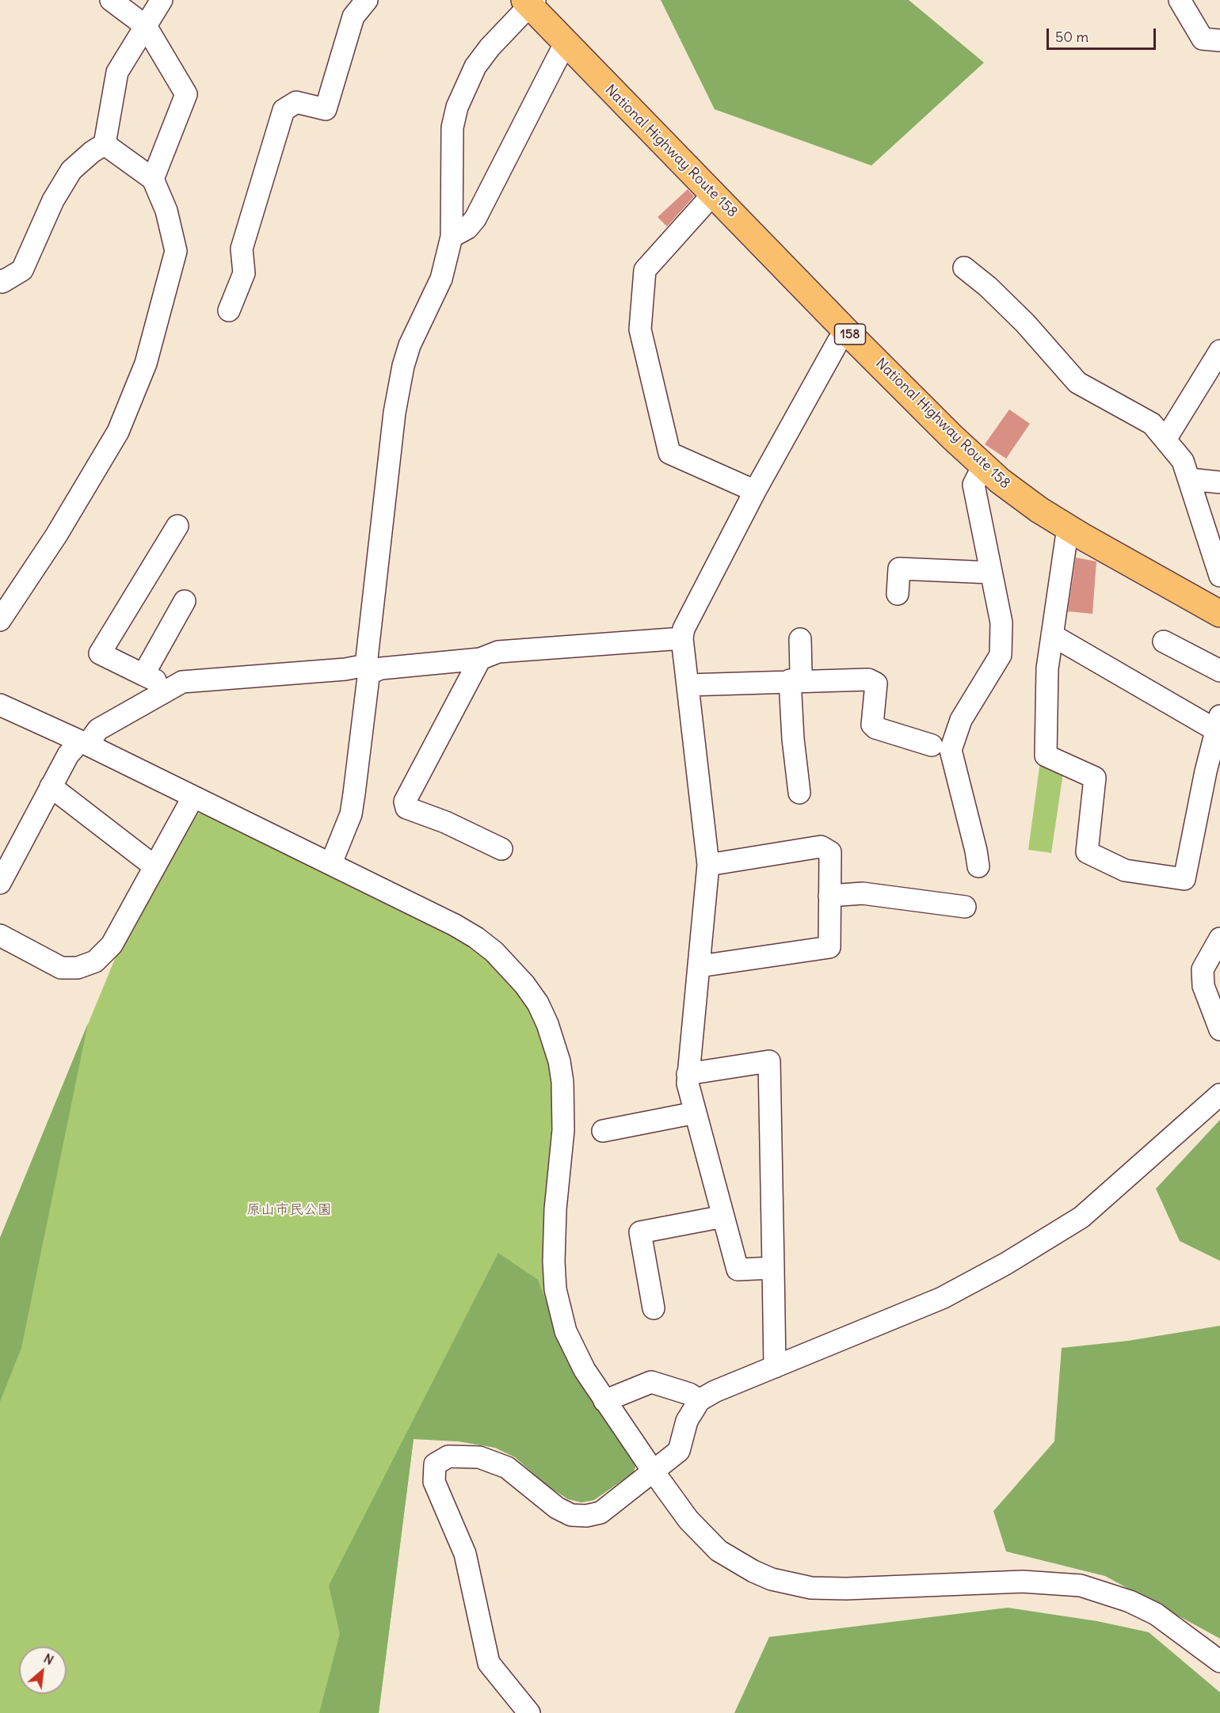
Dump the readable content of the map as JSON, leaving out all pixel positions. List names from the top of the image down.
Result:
{
  "streets": {
    "highway": ["National Highway Route 158", "158"]
  },
  "parks": ["原山市民公園"],
  "scale_bar": "50 m",
  "north": "top right"
}
